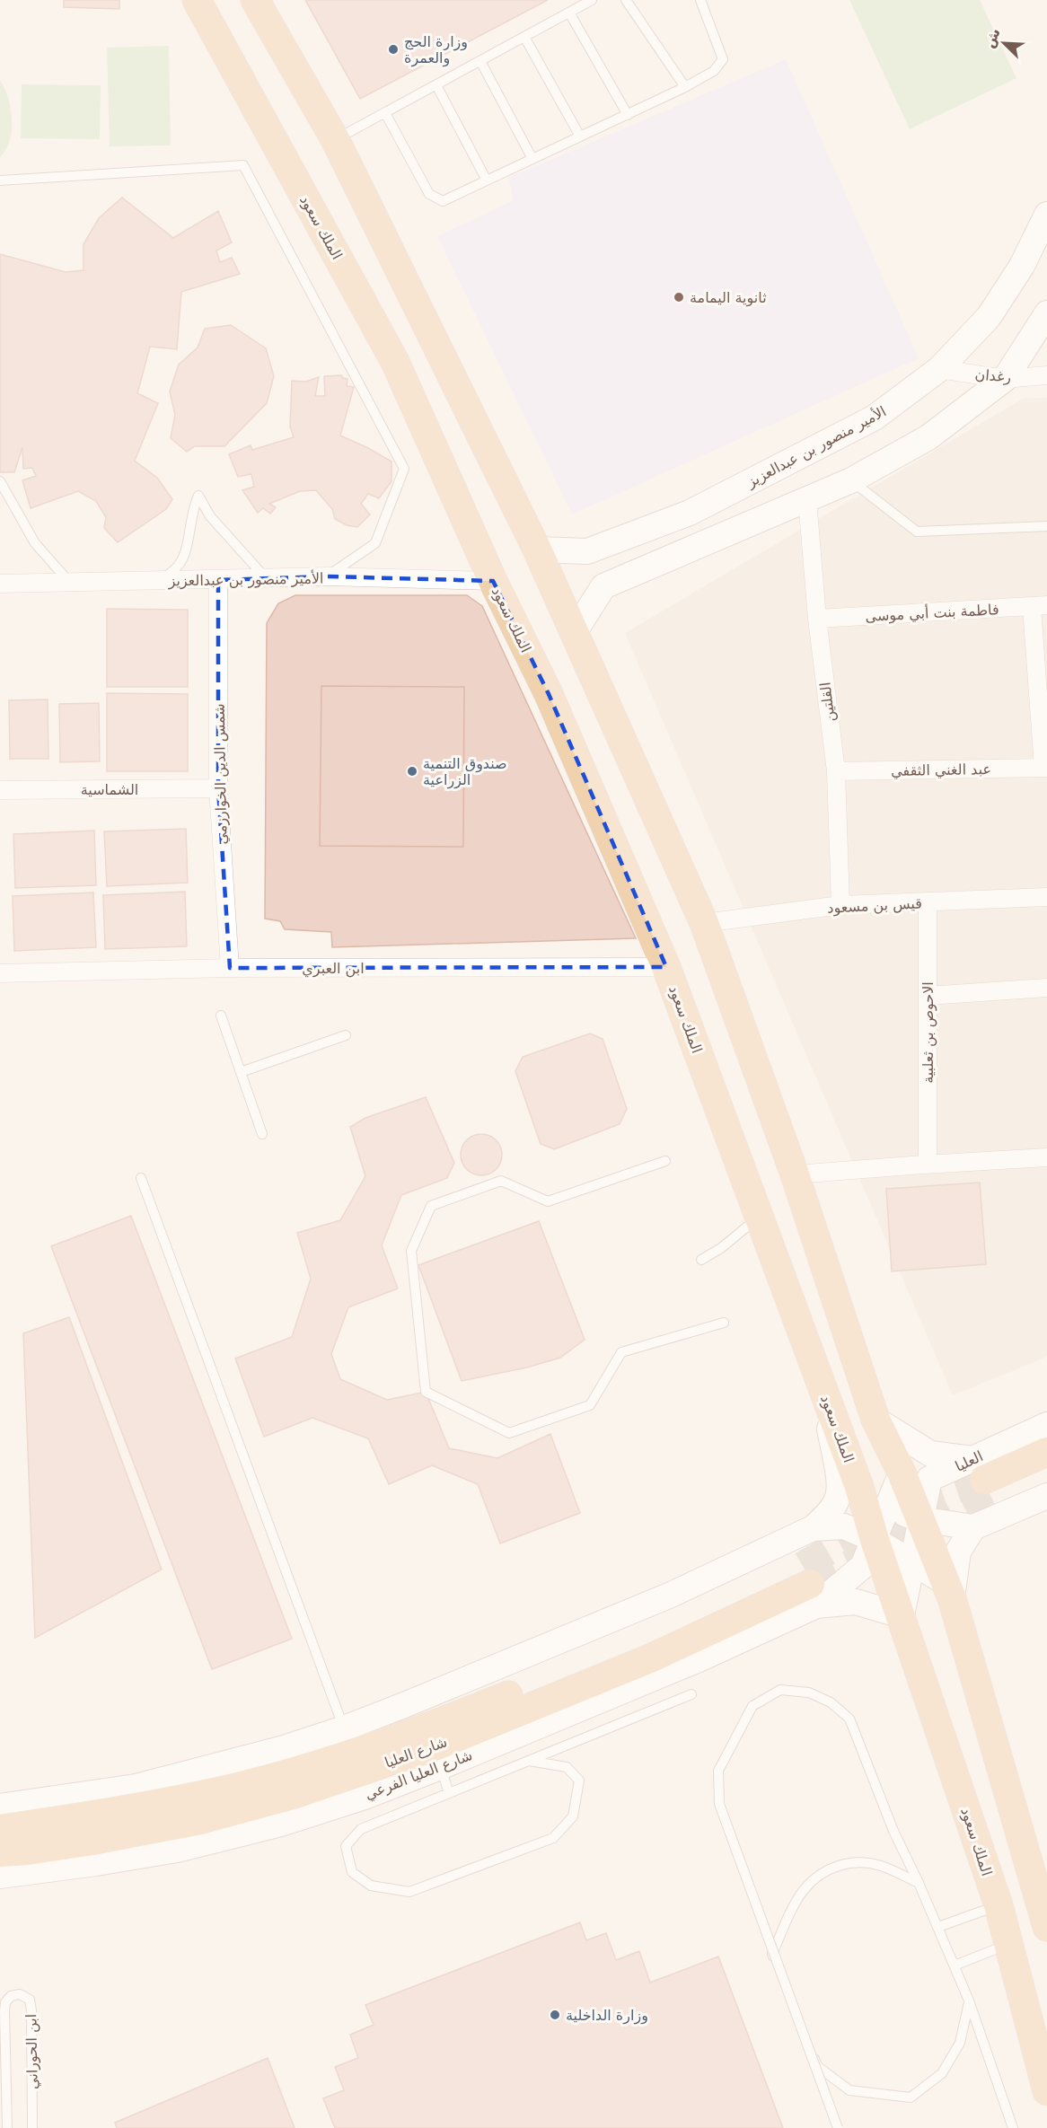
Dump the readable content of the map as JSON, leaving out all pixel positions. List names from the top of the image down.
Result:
{
  "streets": {
    "main road": ["الملك سعود", "شارع العليا"],
    "street": [
      "رغدان",
      "الأمير منصور بن عبدالعزيز",
      "فاطمة بنت أبي موسى",
      "القلتين",
      "عبد الغني الثقفي",
      "شمس الدين الخوارزمي",
      "الشماسية",
      "قيس بن مسعود",
      "ابن العبري",
      "الاحوص بن ثعلبية",
      "العليا",
      "شارع العليا الفرعي"
    ],
    "lane": ["ابن الحوراني"]
  },
  "crossings": [
    ["الملك سعود", "الأمير منصور بن عبدالعزيز"],
    ["الملك سعود", "ابن العبري"],
    ["الملك سعود", "العليا"],
    ["الملك سعود", "شارع العليا الفرعي"],
    ["رغدان", "الأمير منصور بن عبدالعزيز"],
    ["الأمير منصور بن عبدالعزيز", "شمس الدين الخوارزمي"],
    ["فاطمة بنت أبي موسى", "القلتين"],
    ["القلتين", "عبد الغني الثقفي"],
    ["القلتين", "قيس بن مسعود"],
    ["شمس الدين الخوارزمي", "الشماسية"],
    ["شمس الدين الخوارزمي", "ابن العبري"],
    ["قيس بن مسعود", "الاحوص بن ثعلبية"],
    ["العليا", "شارع العليا الفرعي"],
    ["شارع العليا", "شارع العليا الفرعي"]
  ],
  "places": [
    "وزارة الحج والعمرة",
    "ثانوية اليمامة",
    "صندوق التنمية الزراعية",
    "وزارة الداخلية"
  ],
  "north": "top left"
}
